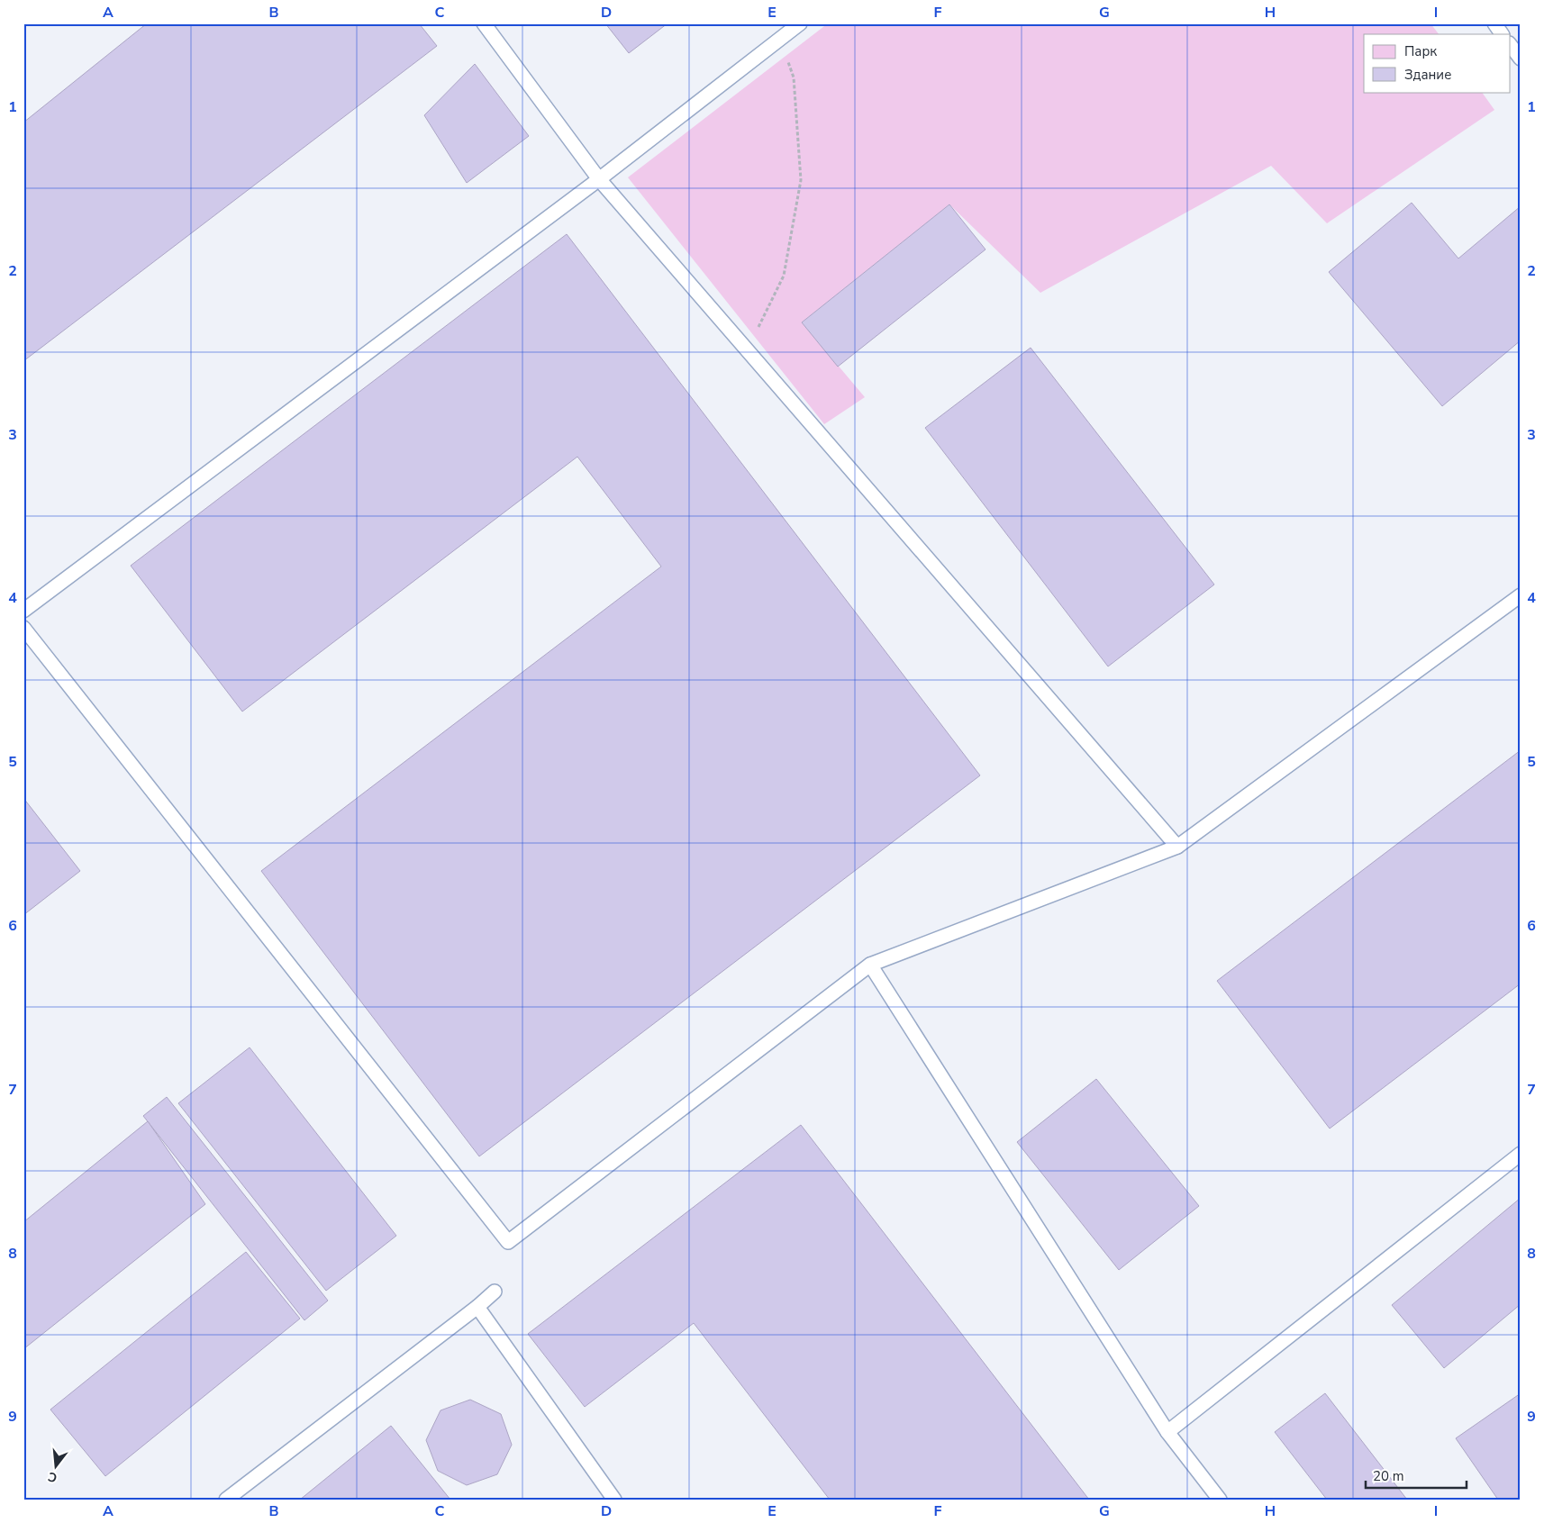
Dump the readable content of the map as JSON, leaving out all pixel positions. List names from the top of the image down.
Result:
{
  "legend": ["Парк", "Здание"],
  "scale_bar": "20 m",
  "north": "bottom",
  "grid": {
    "columns": [
      "A",
      "B",
      "C",
      "D",
      "E",
      "F",
      "G",
      "H",
      "I"
    ],
    "rows": [
      "1",
      "2",
      "3",
      "4",
      "5",
      "6",
      "7",
      "8",
      "9"
    ]
  }
}
